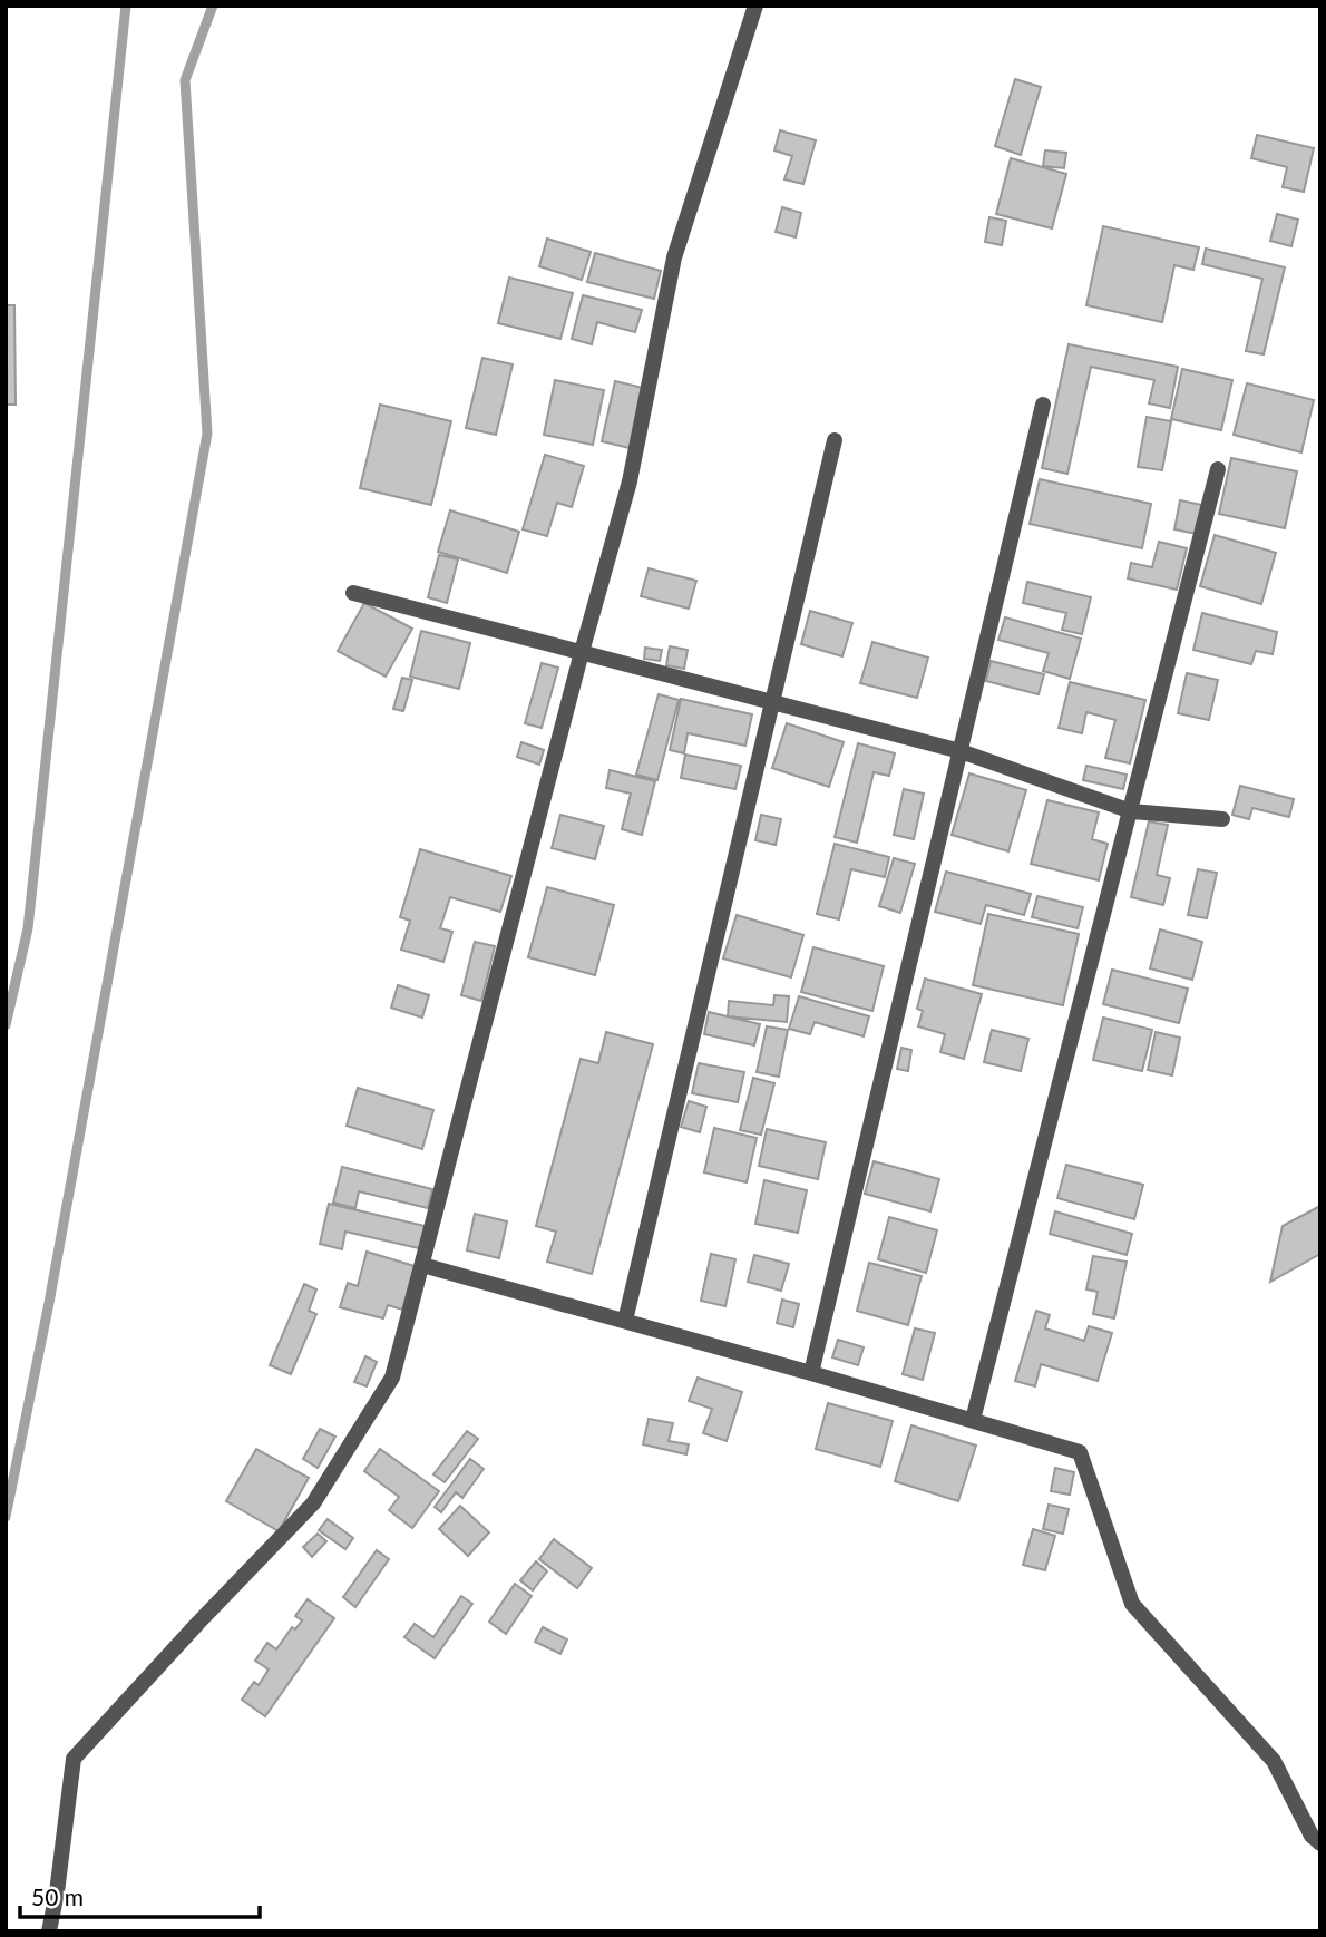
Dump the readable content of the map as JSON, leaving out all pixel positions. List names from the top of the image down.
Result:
{
  "scale_bar": "50 m"
}
